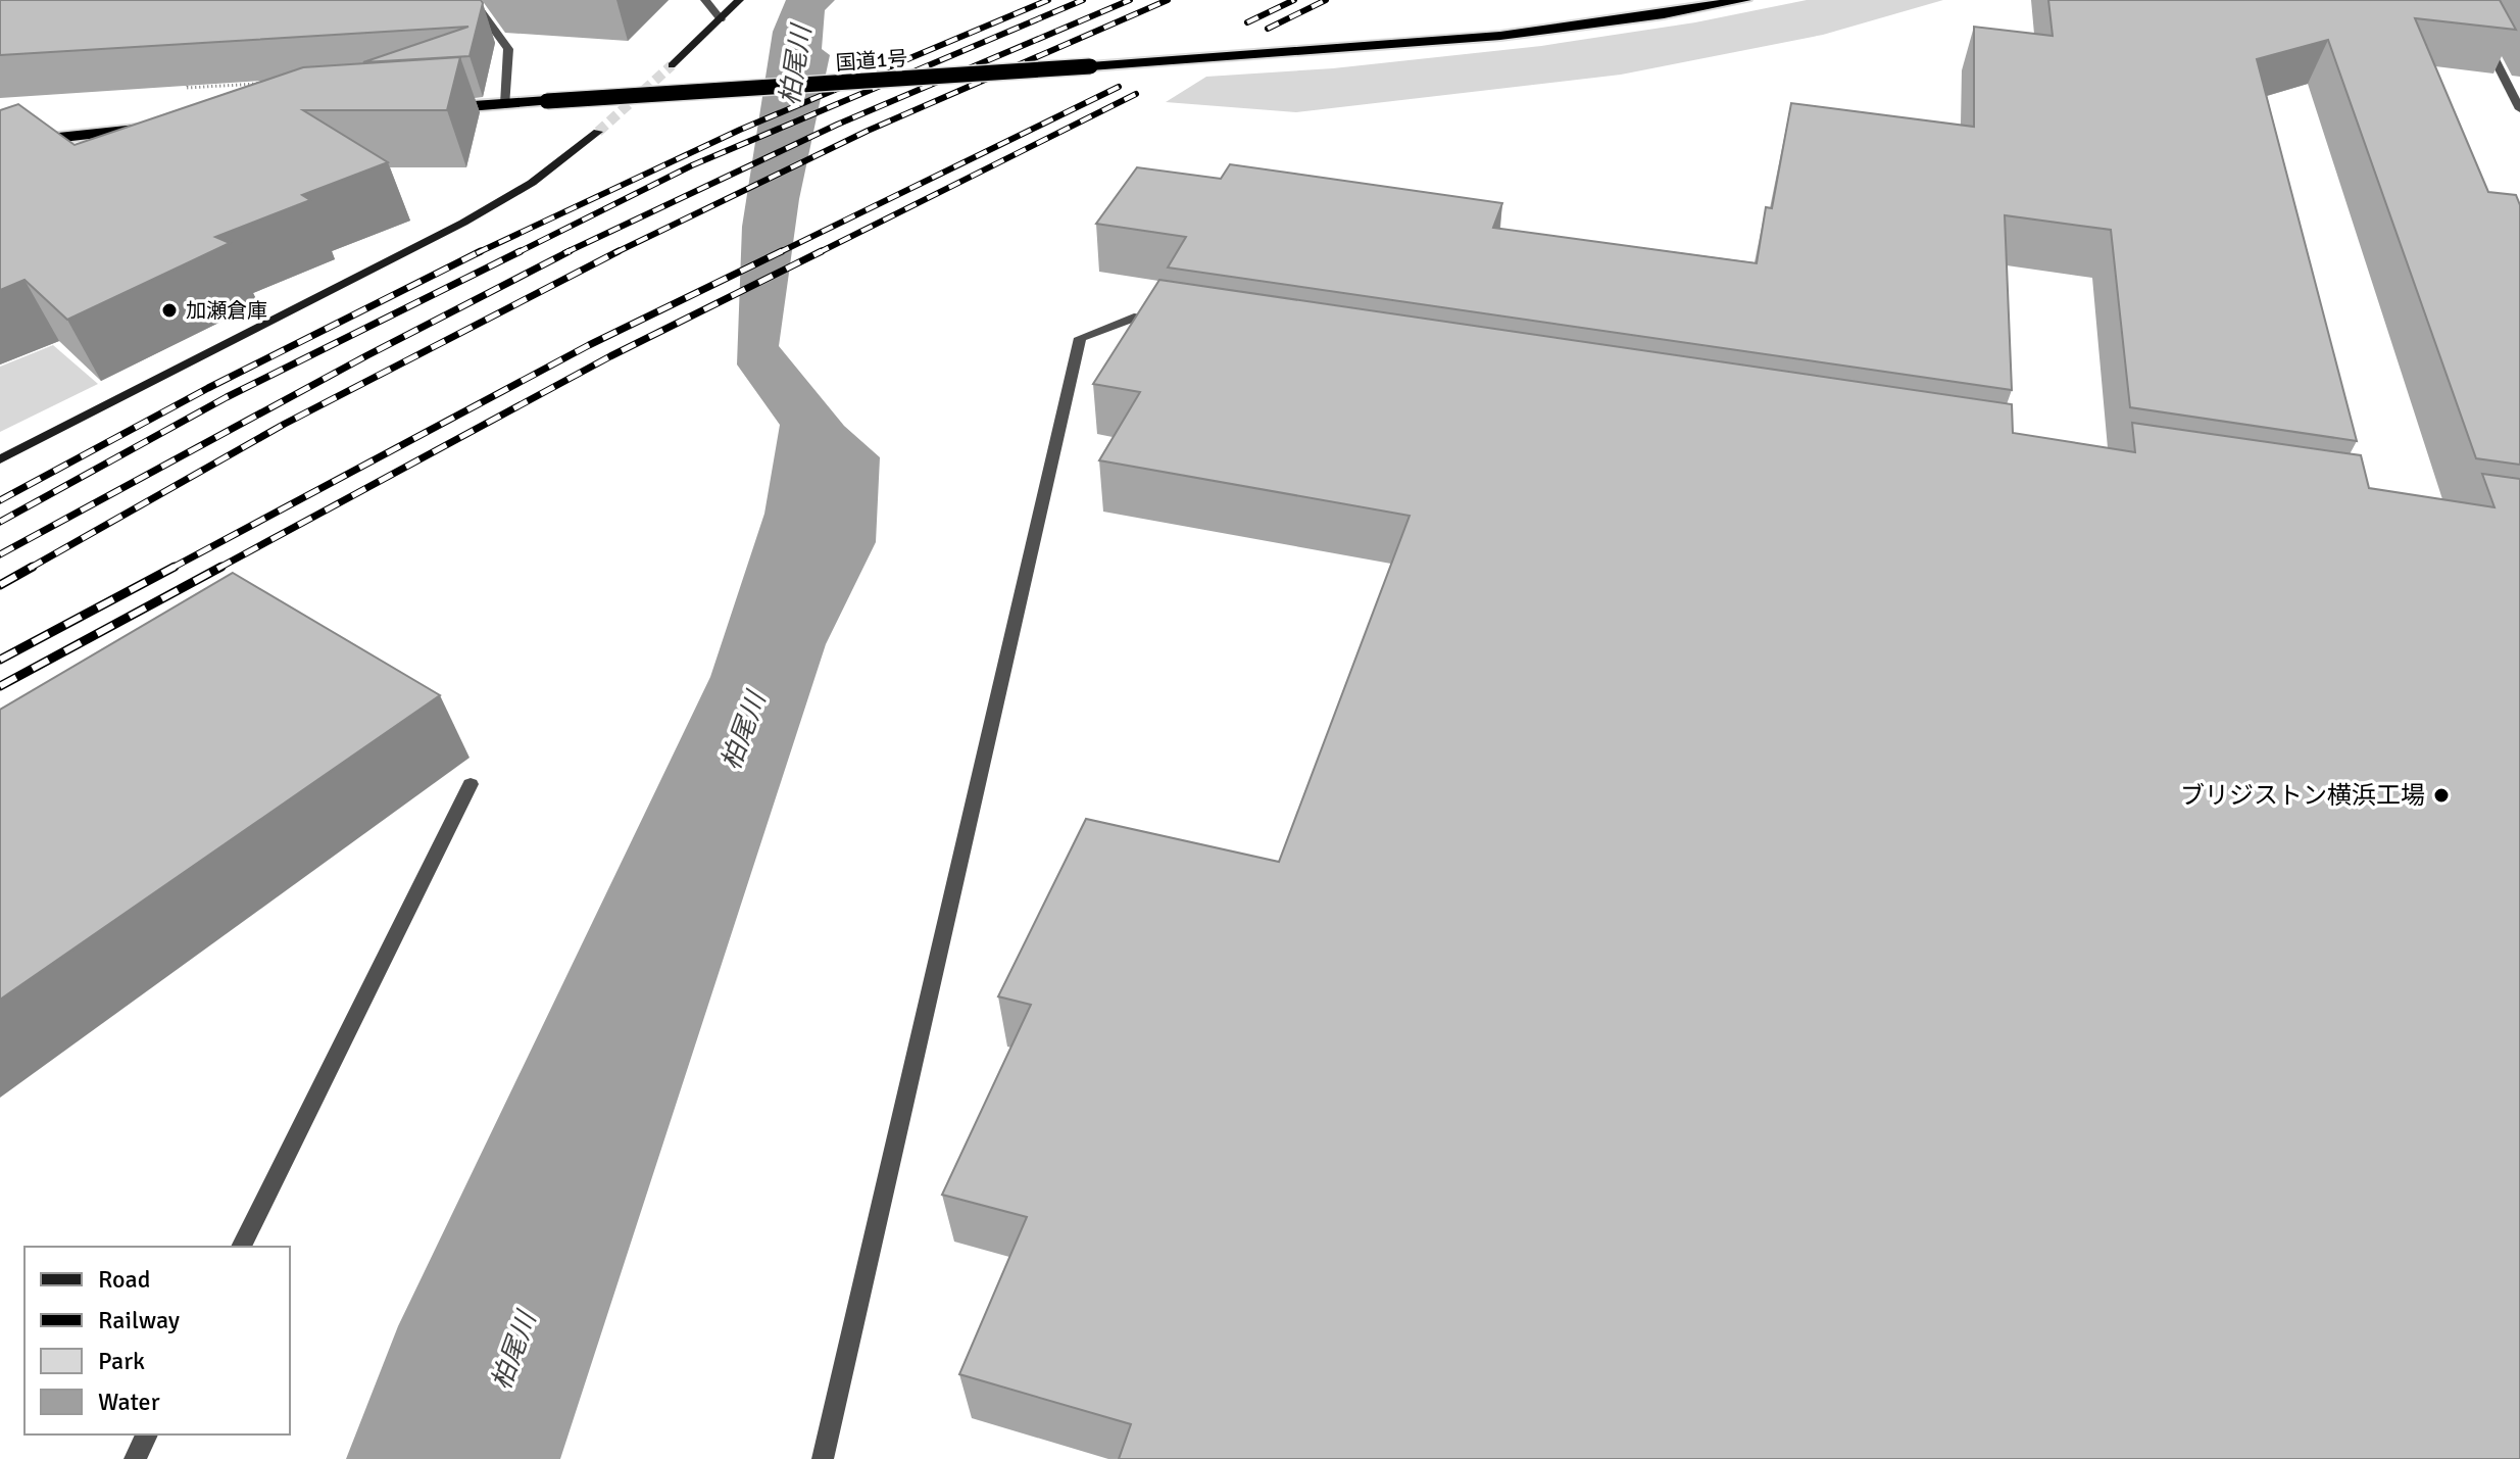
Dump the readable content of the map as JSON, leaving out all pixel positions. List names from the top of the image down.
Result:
{
  "streets": {
    "highway": ["国道1号"]
  },
  "water": ["柏尾川"],
  "places": ["加瀬倉庫", "ブリジストン横浜工場"],
  "legend": [
    "Road",
    "Railway",
    "Park",
    "Water"
  ]
}
